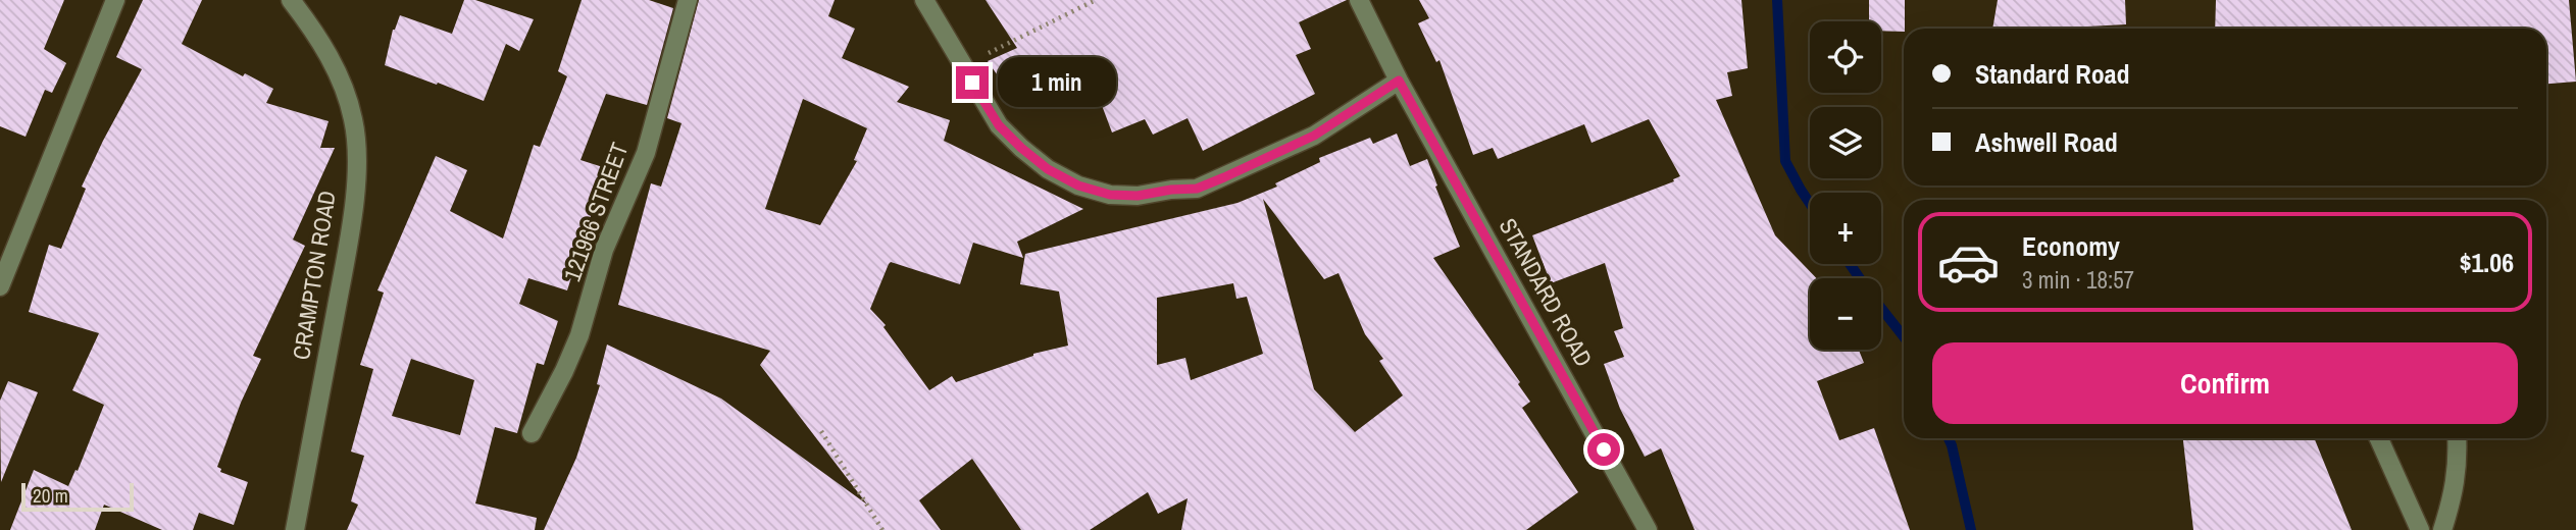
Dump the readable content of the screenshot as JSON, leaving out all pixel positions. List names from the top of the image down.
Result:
{
  "streets": {
    "street": ["121966 STREET", "CRAMPTON ROAD", "STANDARD ROAD"]
  },
  "scale_bar": "20 m",
  "page": {
    "map_buttons": ["+", "−"],
    "banner": ["Standard Road", "Ashwell Road"],
    "bubble": "1 min",
    "list": [
      {
        "name": "Economy",
        "note": "3 min · 18:57",
        "value": "$1.06"
      }
    ],
    "buttons": "Confirm",
    "scale": "20 m"
  }
}
